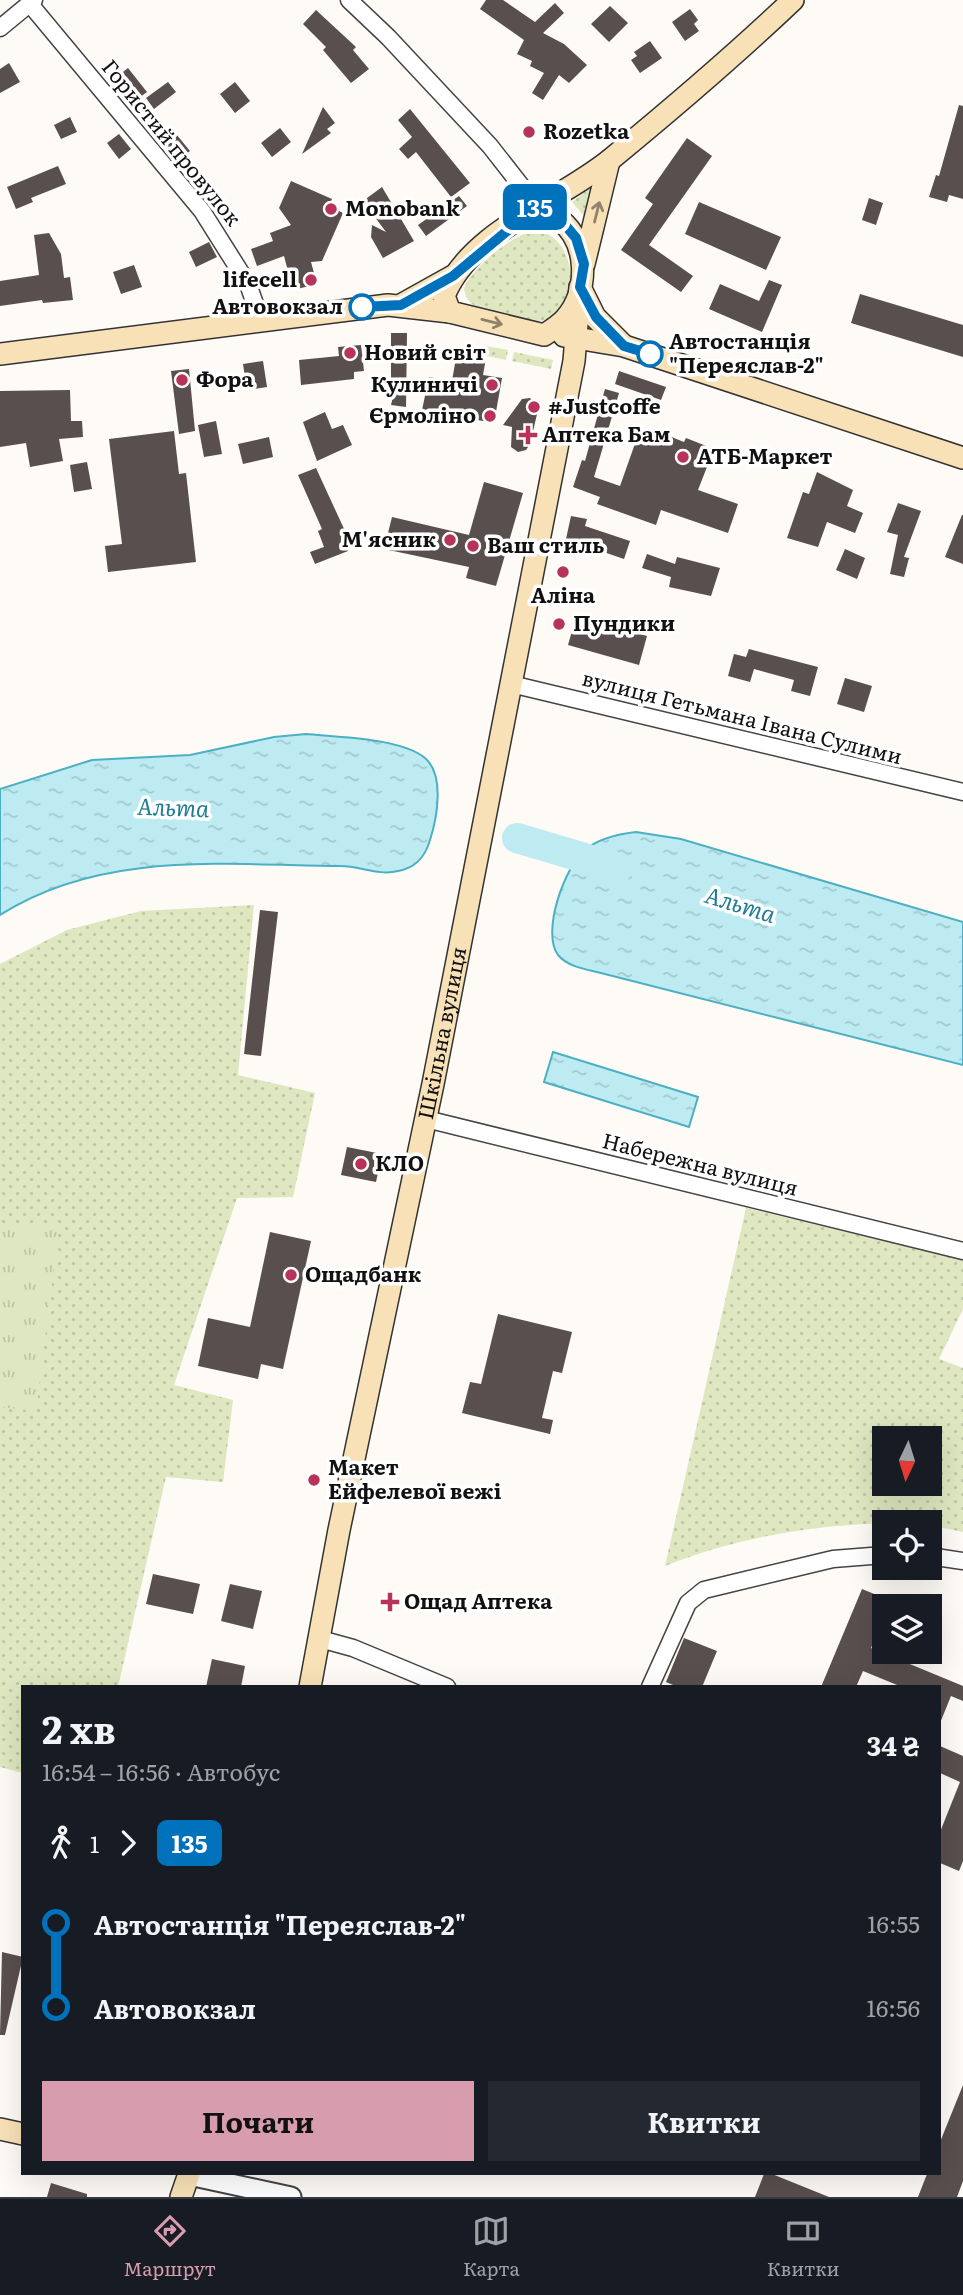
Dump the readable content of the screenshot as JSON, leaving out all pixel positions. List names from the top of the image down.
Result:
{
  "streets": {
    "main road": ["Шкільна вулиця"],
    "street": ["Гористий провулок", "вулиця Гетьмана Івана Сулими", "Набережна вулиця"]
  },
  "crossings": [
    ["вулиця Гетьмана Івана Сулими", "Шкільна вулиця"],
    ["Шкільна вулиця", "Набережна вулиця"]
  ],
  "water": ["Альта"],
  "places": {
    "other": [
      "Rozetka",
      "Monobank",
      "lifecell",
      "Автовокзал",
      "Новий світ",
      "Автостанція \"Переяслав-2\"",
      "Фора",
      "Кулиничі",
      "#Justcoffe",
      "Єрмоліно",
      "АТБ-Маркет",
      "М'ясник",
      "Ваш стиль",
      "Аліна",
      "Пундики",
      "КЛО",
      "Ощадбанк",
      "Макет Ейфелевої вежі"
    ],
    "health": ["Аптека Бам", "Ощад Аптека"]
  },
  "lines": ["bus line 135"],
  "north": "bottom",
  "page": {
    "on_map": "135",
    "heading": ["2 хв", "16:54 – 16:56 · Автобус", "34 ₴"],
    "legs": ["1", "135"],
    "list": [
      {
        "name": "Автостанція \"Переяслав-2\"",
        "value": "16:55"
      },
      {
        "name": "Автовокзал",
        "value": "16:56"
      }
    ],
    "buttons": ["Почати", "Квитки"],
    "tabs": ["Маршрут", "Карта", "Квитки"]
  }
}
